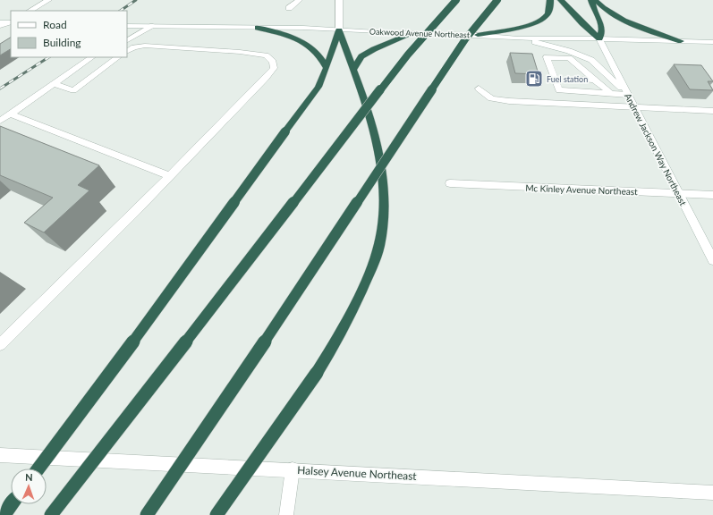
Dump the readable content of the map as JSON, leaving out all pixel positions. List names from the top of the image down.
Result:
{
  "streets": {
    "street": [
      "Oakwood Avenue Northeast",
      "Andrew Jackson Way Northeast",
      "Mc Kinley Avenue Northeast",
      "Halsey Avenue Northeast"
    ]
  },
  "crossings": [
    ["Oakwood Avenue Northeast", "Andrew Jackson Way Northeast"],
    ["Andrew Jackson Way Northeast", "Mc Kinley Avenue Northeast"]
  ],
  "places": {
    "fuel station": ["Fuel station"]
  },
  "legend": ["Road", "Building"],
  "north": "top"
}
